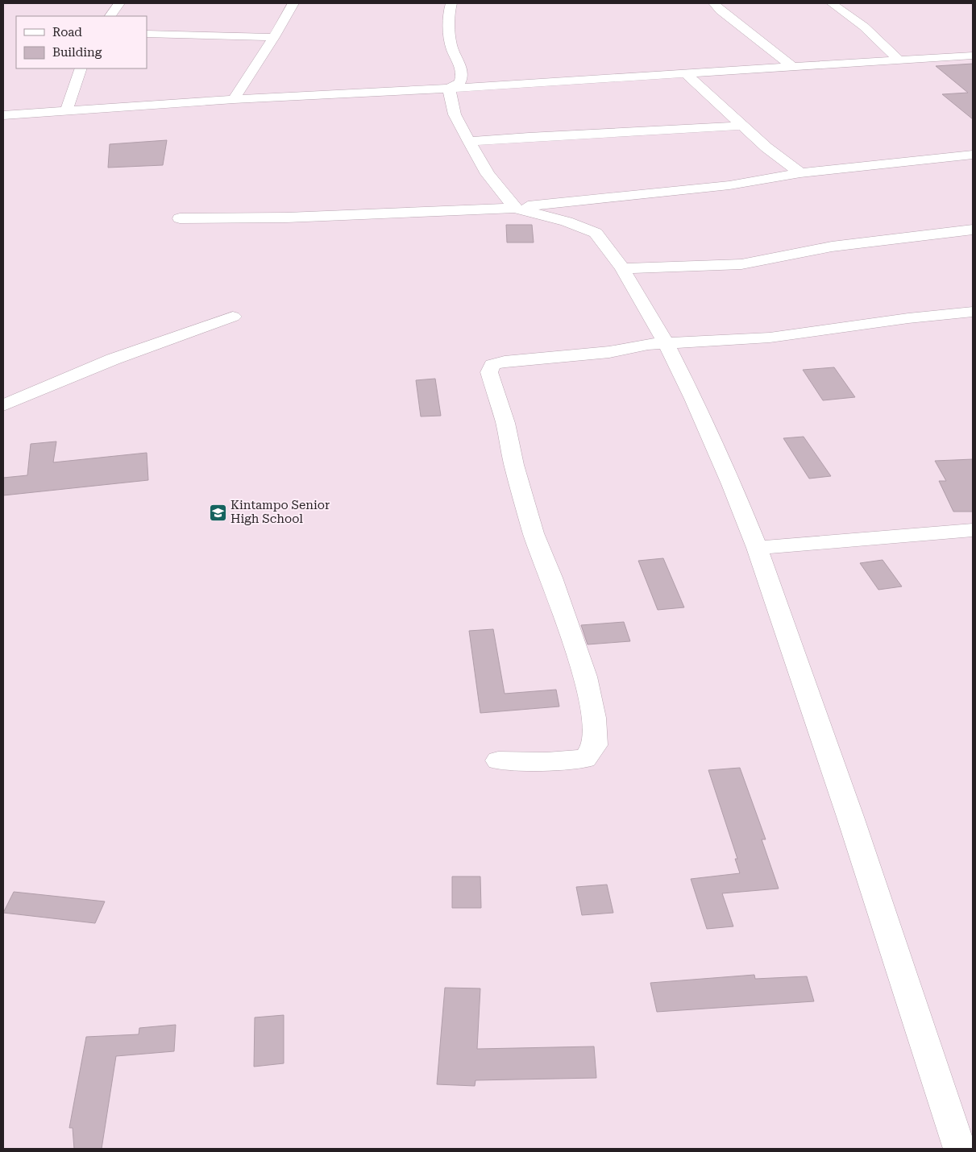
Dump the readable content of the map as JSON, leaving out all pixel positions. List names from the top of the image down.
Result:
{
  "places": {
    "school or university": ["Kintampo Senior High School"]
  },
  "legend": ["Road", "Building"]
}
